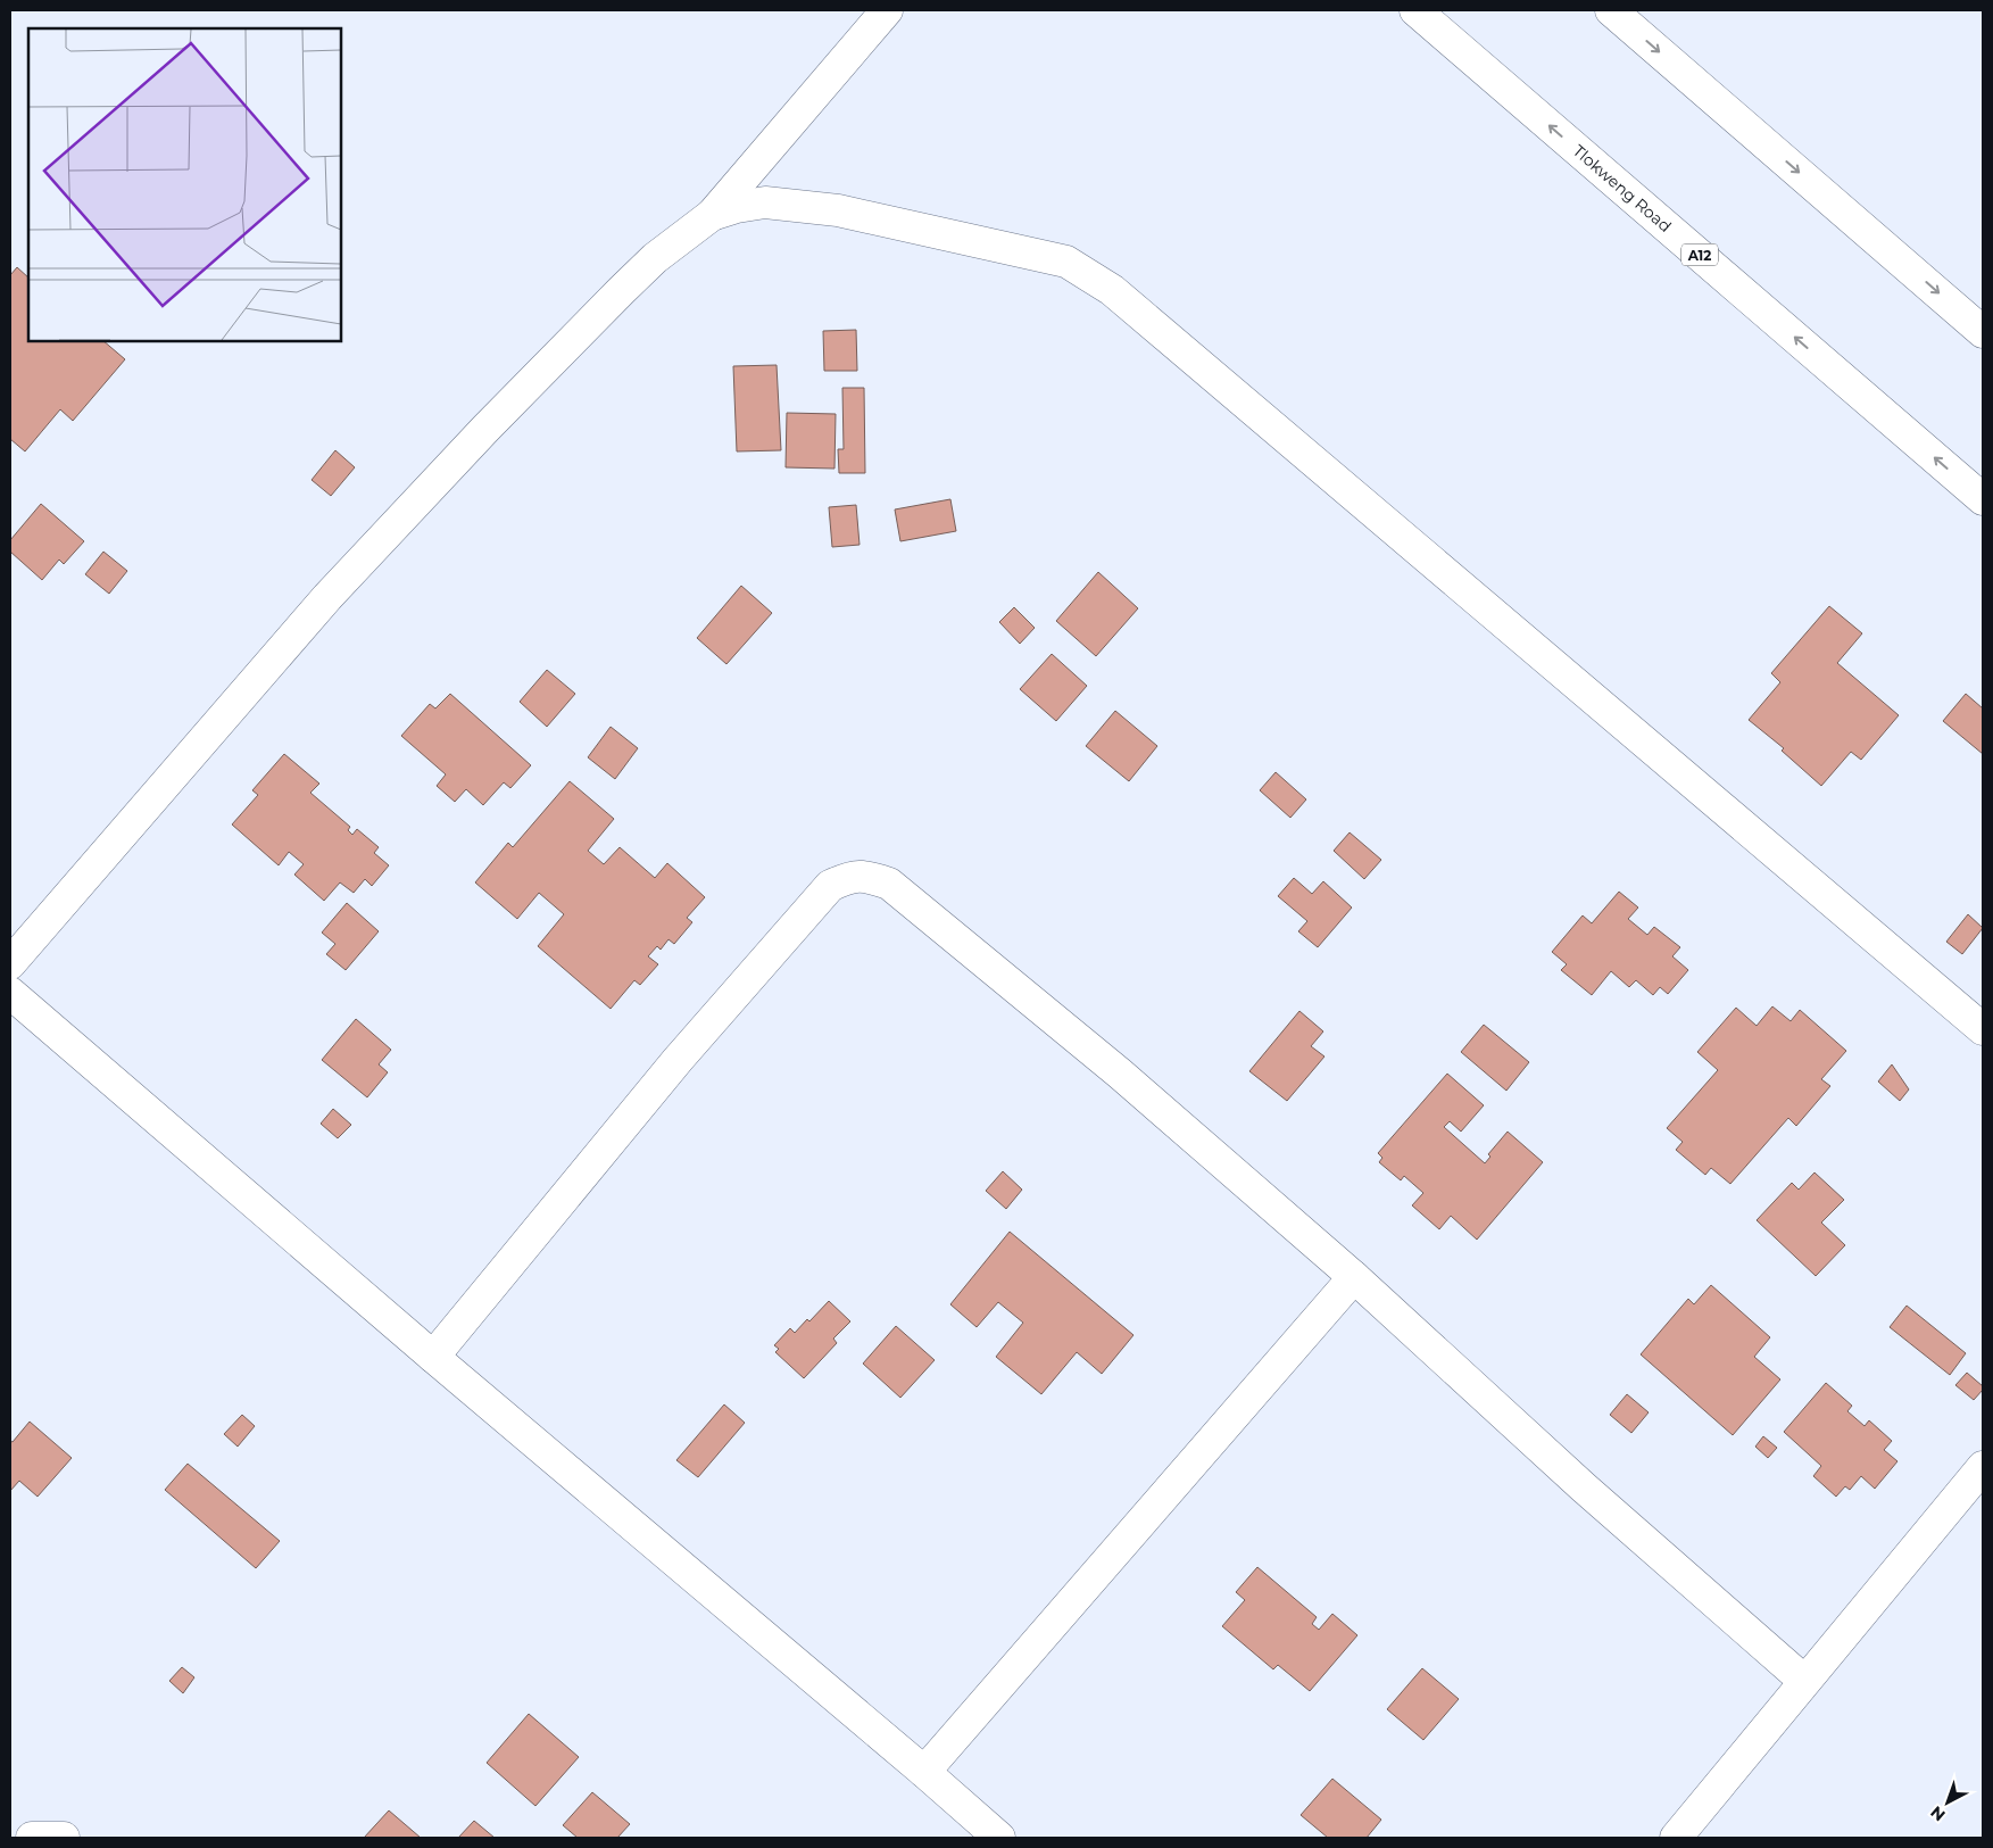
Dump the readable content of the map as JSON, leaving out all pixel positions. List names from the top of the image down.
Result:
{
  "streets": {
    "street": ["Tlokweng Road", "A12"]
  },
  "north": "bottom left"
}
